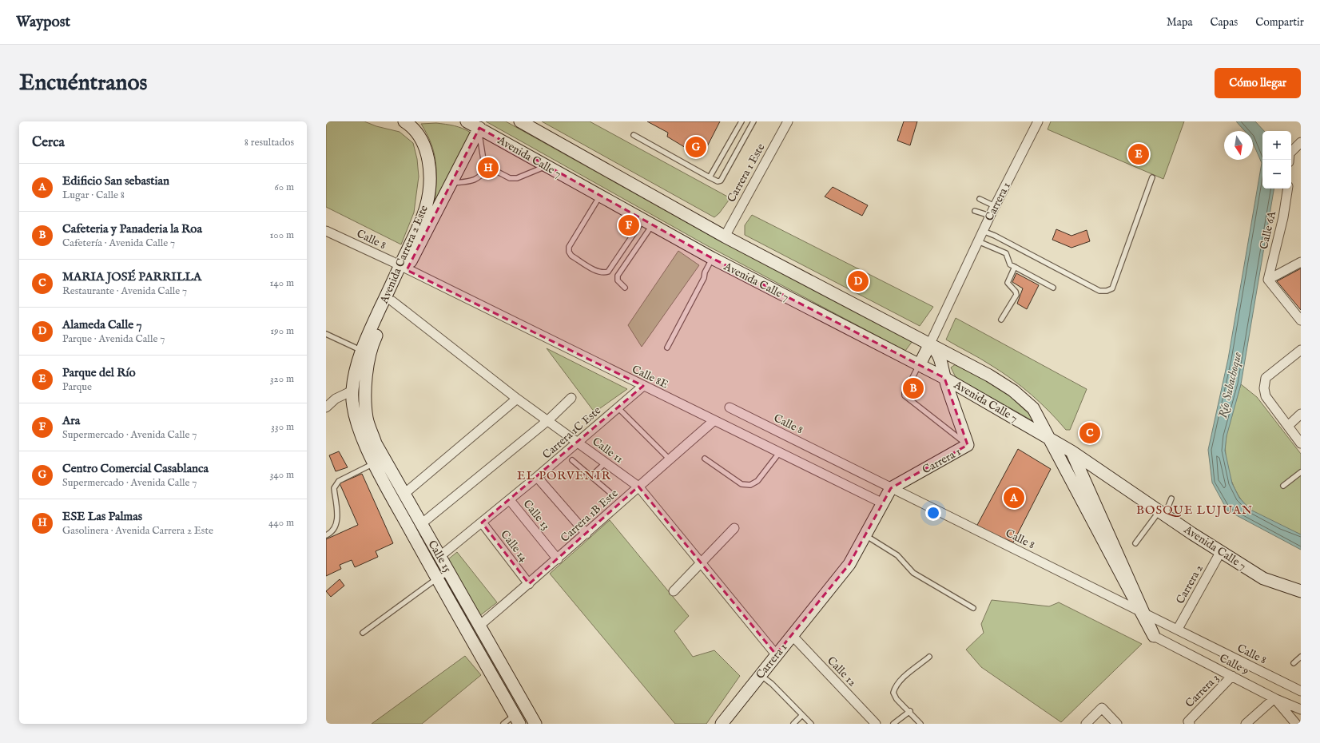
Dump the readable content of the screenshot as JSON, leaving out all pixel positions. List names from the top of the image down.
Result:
{
  "streets": {
    "main road": [
      "Avenida Calle 7",
      "Carrera 1",
      "Avenida Carrera 2 Este",
      "Calle 15"
    ],
    "street": [
      "Carrera 1 Este",
      "Calle 6A",
      "Calle 8",
      "Calle 8E",
      "Carrera 1C Este",
      "Calle 11",
      "Calle 13",
      "Carrera 1B Este",
      "Calle 14",
      "Carrera 2",
      "Calle 9",
      "Calle 12",
      "Carrera 3"
    ]
  },
  "crossings": [
    ["Avenida Calle 7", "Carrera 1 Este"],
    ["Avenida Calle 7", "Carrera 1"],
    ["Avenida Calle 7", "Avenida Carrera 2 Este"],
    ["Avenida Calle 7", "Carrera 2"],
    ["Avenida Calle 7", "Calle 9"],
    ["Carrera 1", "Calle 8"],
    ["Carrera 1", "Calle 8E"],
    ["Carrera 1", "Calle 11"],
    ["Carrera 1", "Calle 12"],
    ["Calle 8", "Avenida Carrera 2 Este"],
    ["Calle 8", "Calle 8E"],
    ["Calle 8", "Carrera 2"],
    ["Avenida Carrera 2 Este", "Calle 8E"],
    ["Avenida Carrera 2 Este", "Calle 11"],
    ["Avenida Carrera 2 Este", "Calle 15"],
    ["Calle 8E", "Carrera 1C Este"],
    ["Calle 8E", "Carrera 1B Este"],
    ["Carrera 1C Este", "Calle 11"],
    ["Carrera 1C Este", "Calle 13"],
    ["Carrera 1C Este", "Calle 14"],
    ["Carrera 1C Este", "Calle 15"],
    ["Calle 11", "Carrera 1B Este"],
    ["Calle 13", "Carrera 1B Este"],
    ["Carrera 1B Este", "Calle 14"],
    ["Carrera 1B Este", "Calle 15"],
    ["Calle 9", "Carrera 3"]
  ],
  "districts": ["EL PORVENIR", "BOSQUE LUJUAN"],
  "water": ["Río Subachoque"],
  "north": "bottom",
  "page": {
    "header": "Waypost",
    "nav": ["Mapa", "Capas", "Compartir"],
    "buttons": "Cómo llegar",
    "title": "Encuéntranos",
    "heading": ["Cerca", "8 resultados"],
    "map_buttons": ["+", "−"],
    "pins": [
      "G",
      "E",
      "H",
      "F",
      "D",
      "B",
      "C",
      "A"
    ],
    "list": [
      {
        "mark": "A",
        "name": "Edificio San sebastian",
        "note": "Lugar · Calle 8",
        "value": "60 m"
      },
      {
        "mark": "B",
        "name": "Cafeteria y Panaderia la Roa",
        "note": "Cafetería · Avenida Calle 7",
        "value": "100 m"
      },
      {
        "mark": "C",
        "name": "MARIA JOSÉ PARRILLA",
        "note": "Restaurante · Avenida Calle 7",
        "value": "140 m"
      },
      {
        "mark": "D",
        "name": "Alameda Calle 7",
        "note": "Parque · Avenida Calle 7",
        "value": "190 m"
      },
      {
        "mark": "E",
        "name": "Parque del Río",
        "note": "Parque",
        "value": "320 m"
      },
      {
        "mark": "F",
        "name": "Ara",
        "note": "Supermercado · Avenida Calle 7",
        "value": "330 m"
      },
      {
        "mark": "G",
        "name": "Centro Comercial Casablanca",
        "note": "Supermercado · Avenida Calle 7",
        "value": "340 m"
      },
      {
        "mark": "H",
        "name": "ESE Las Palmas",
        "note": "Gasolinera · Avenida Carrera 2 Este",
        "value": "440 m"
      }
    ]
  }
}
